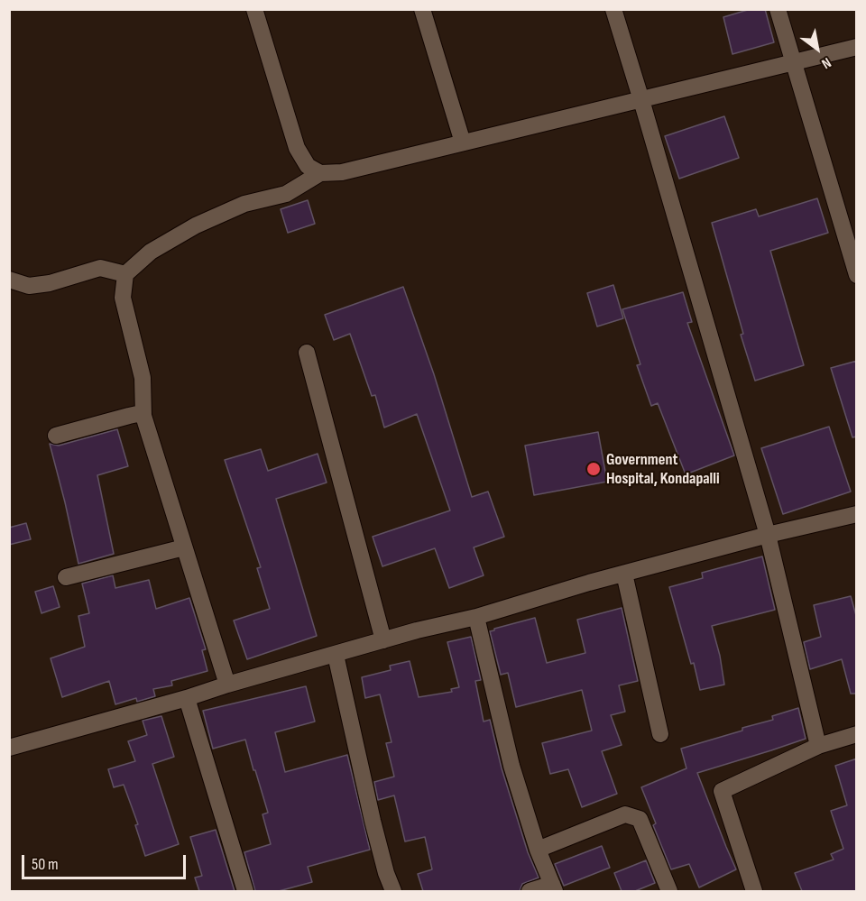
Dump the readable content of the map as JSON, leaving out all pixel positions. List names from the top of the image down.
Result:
{
  "places": ["Government Hospital, Kondapalli"],
  "scale_bar": "50 m",
  "north": "bottom right"
}
